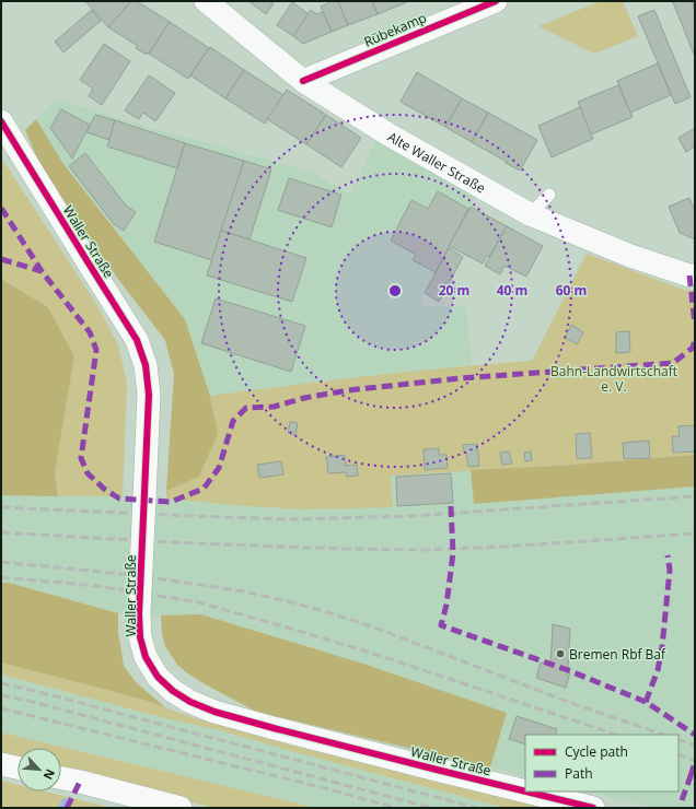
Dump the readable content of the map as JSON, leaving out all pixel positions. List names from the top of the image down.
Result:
{
  "streets": {
    "street": ["Rübekamp", "Alte Waller Straße", "Waller Straße"]
  },
  "crossings": [
    ["Rübekamp", "Alte Waller Straße"]
  ],
  "parks": ["Bahn-Landwirtschaft e. V."],
  "places": ["Bremen Rbf Baf"],
  "legend": ["Cycle path", "Path"],
  "north": "bottom right",
  "rings": ["20 m", "40 m", "60 m"]
}
